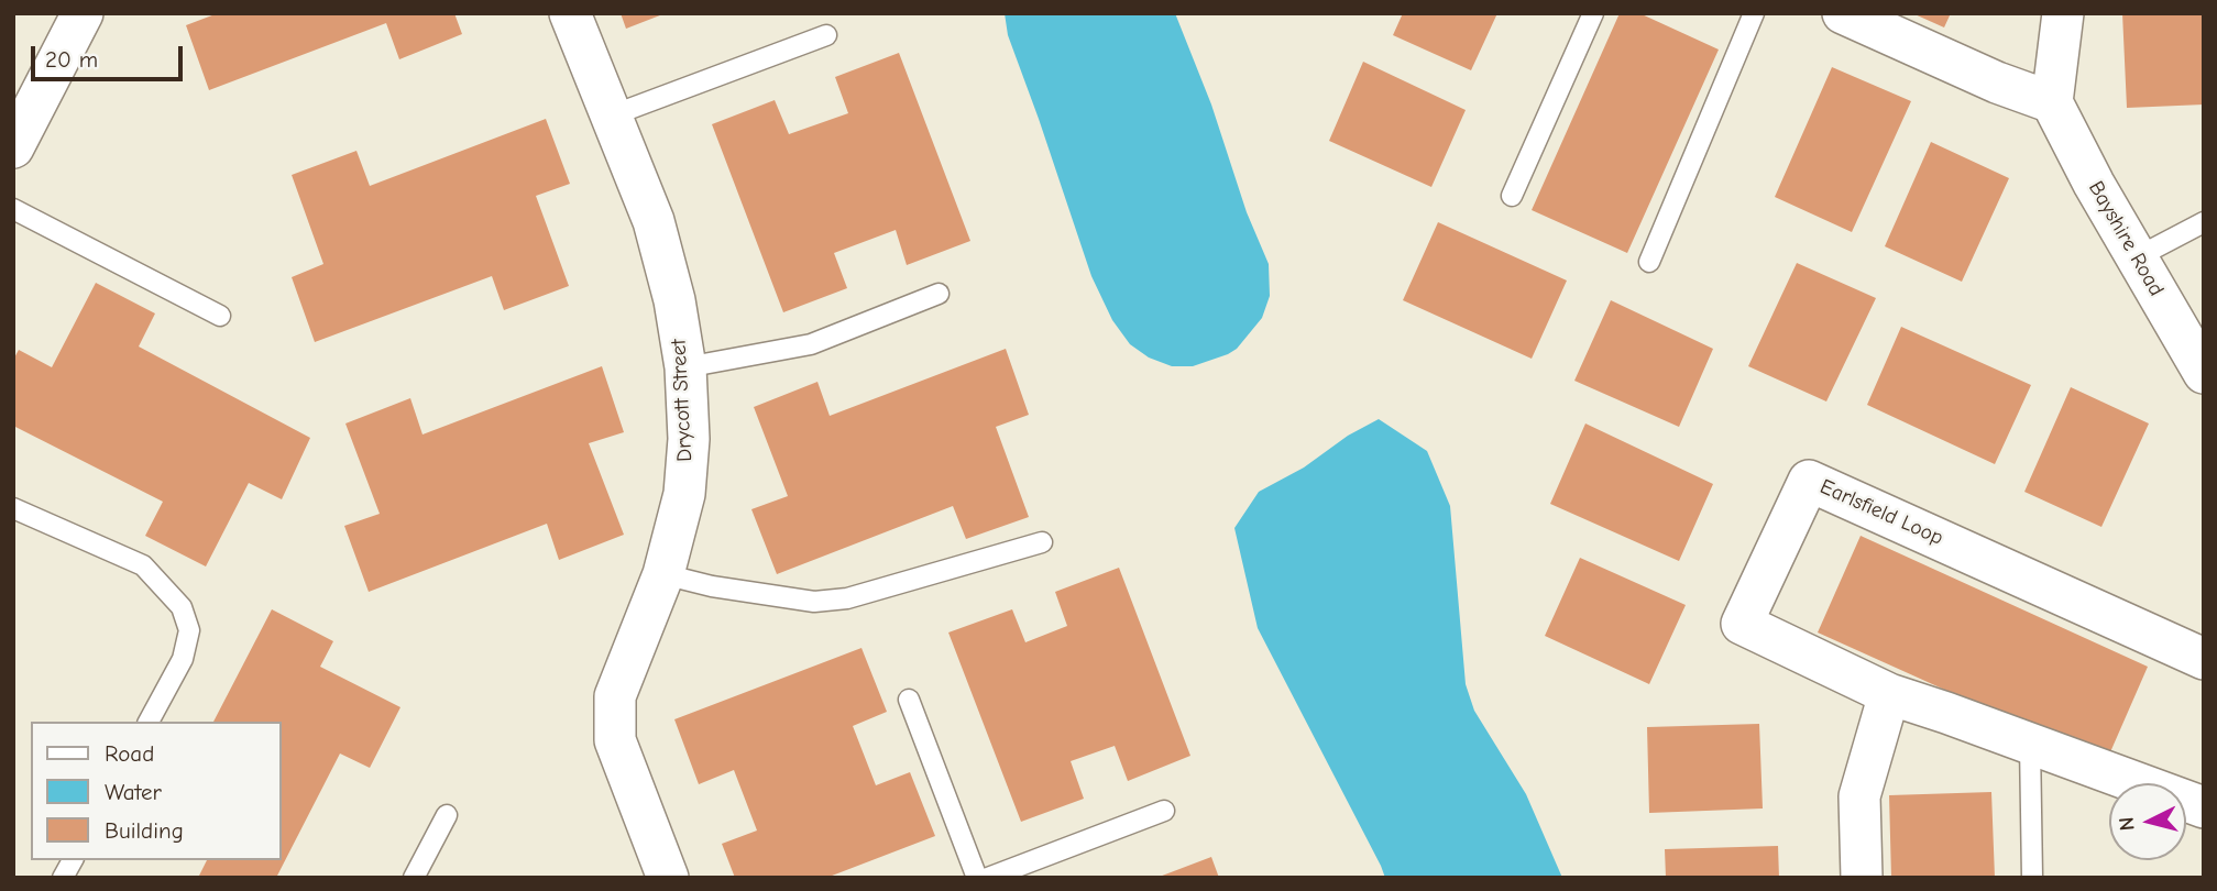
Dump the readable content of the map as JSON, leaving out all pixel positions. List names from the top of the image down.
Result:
{
  "streets": {
    "street": ["Bayshire Road", "Drycott Street", "Earlsfield Loop"]
  },
  "legend": ["Road", "Water", "Building"],
  "scale_bar": "20 m",
  "north": "left"
}
